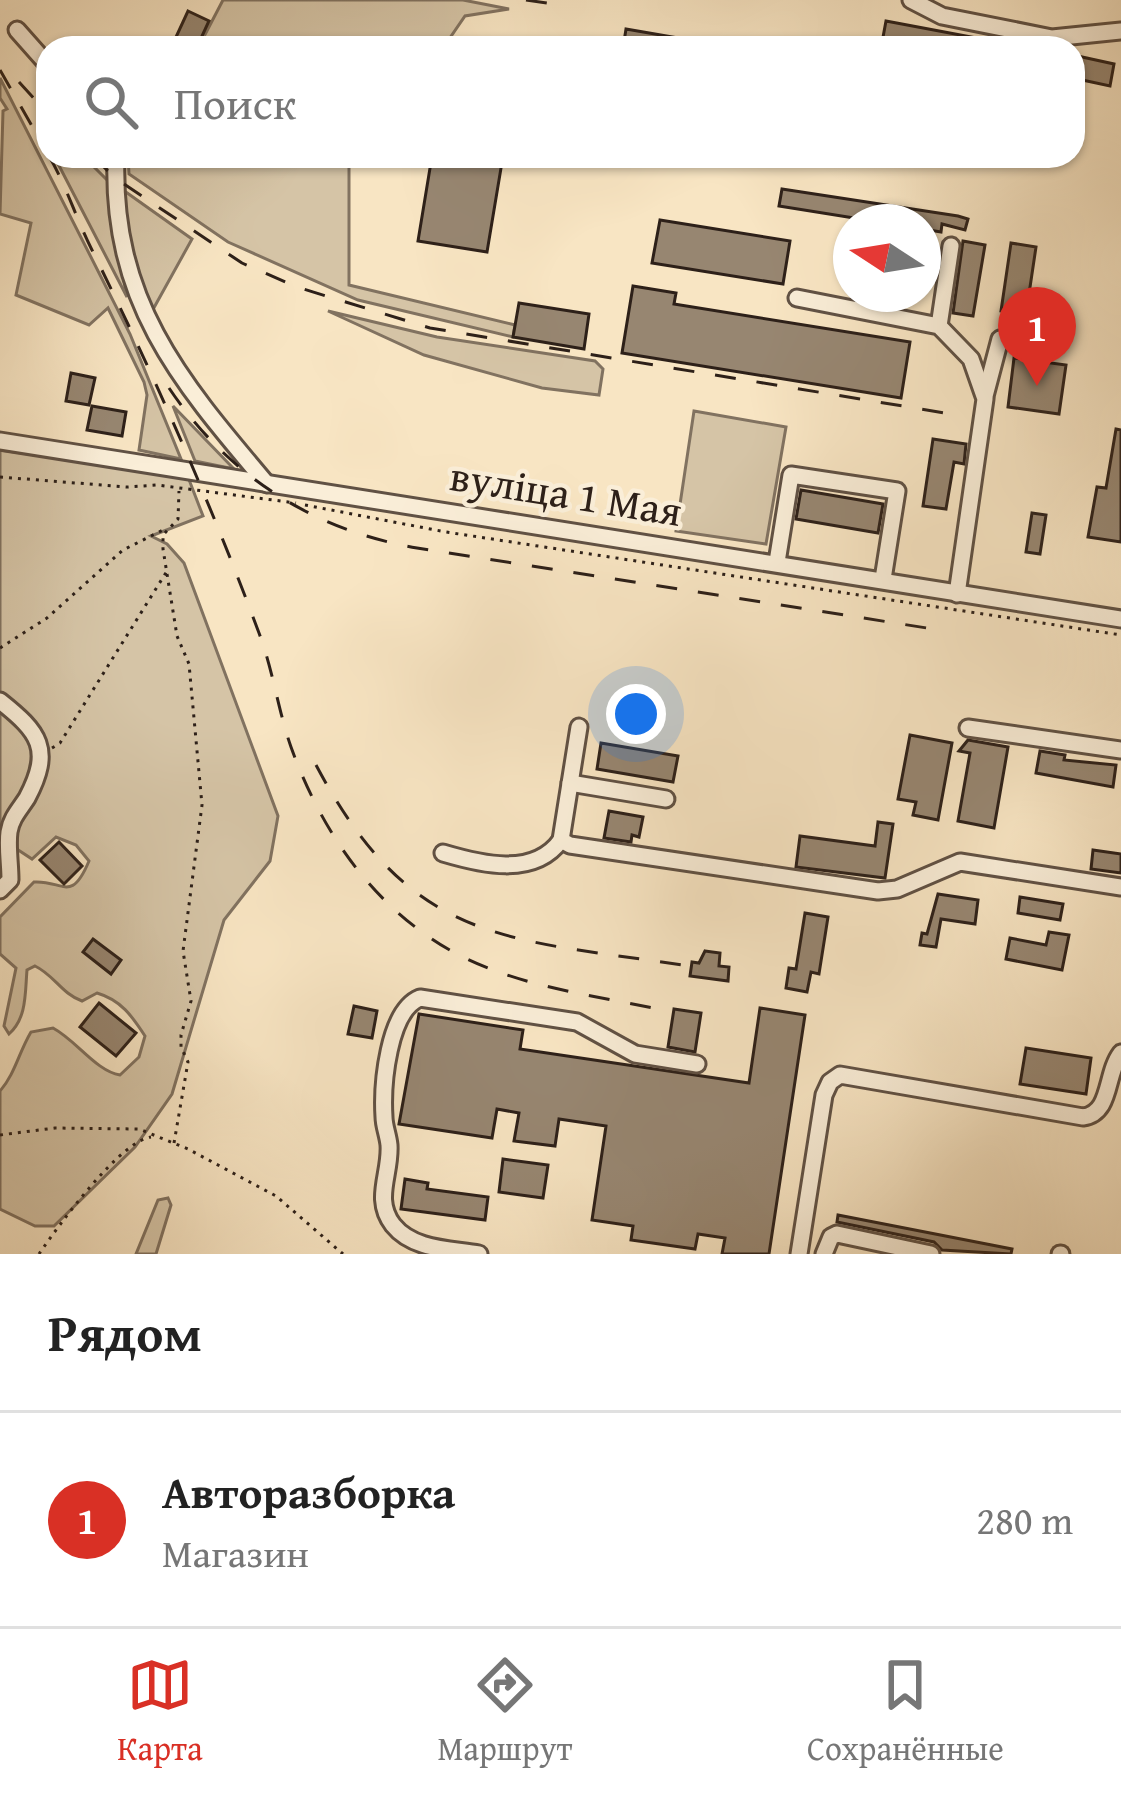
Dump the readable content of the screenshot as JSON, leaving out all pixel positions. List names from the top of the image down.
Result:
{
  "streets": {
    "street": ["вуліца 1 Мая"]
  },
  "north": "left",
  "page": {
    "search": "Поиск",
    "pins": "1",
    "heading": "Рядом",
    "list": [
      {
        "mark": "1",
        "name": "Авторазборка",
        "note": "Магазин",
        "value": "280 m"
      }
    ],
    "nav": ["Карта", "Маршрут", "Сохранённые"]
  }
}
